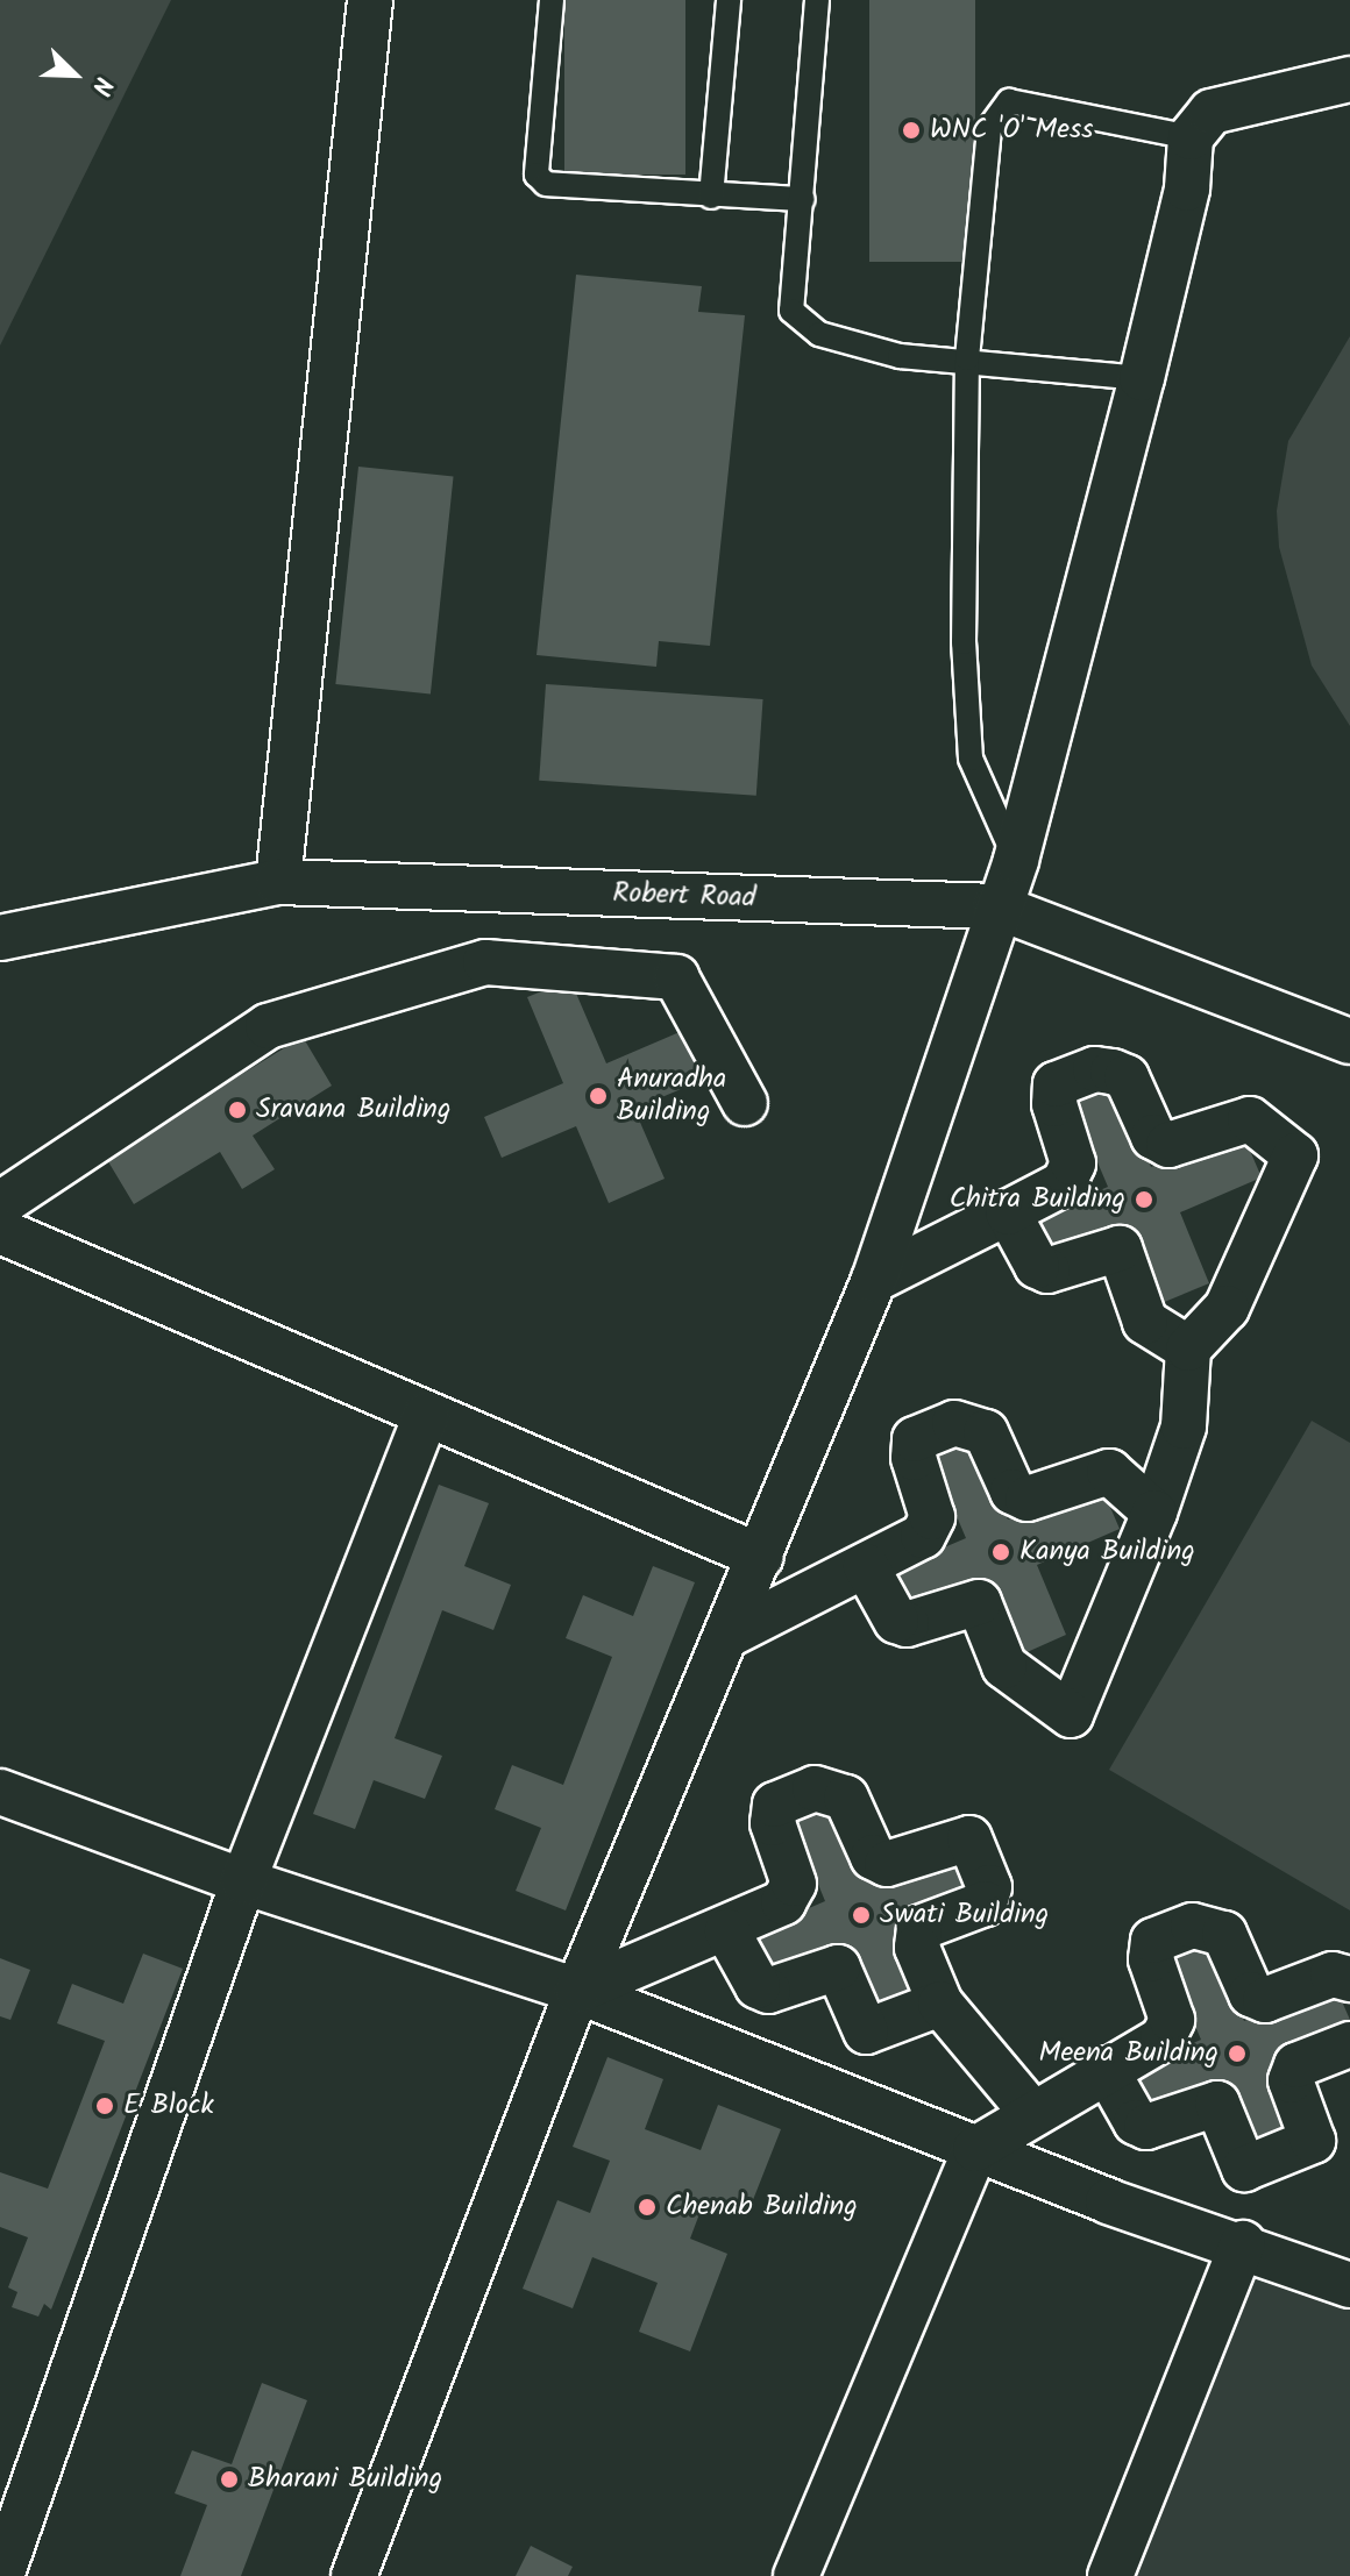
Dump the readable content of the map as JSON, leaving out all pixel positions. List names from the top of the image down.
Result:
{
  "streets": {
    "street": ["Robert Road"]
  },
  "places": [
    "WNC 'O' Mess",
    "Anuradha Building",
    "Sravana Building",
    "Chitra Building",
    "Kanya Building",
    "Swati Building",
    "Meena Building",
    "E Block",
    "Chenab Building",
    "Bharani Building"
  ],
  "north": "bottom right"
}
